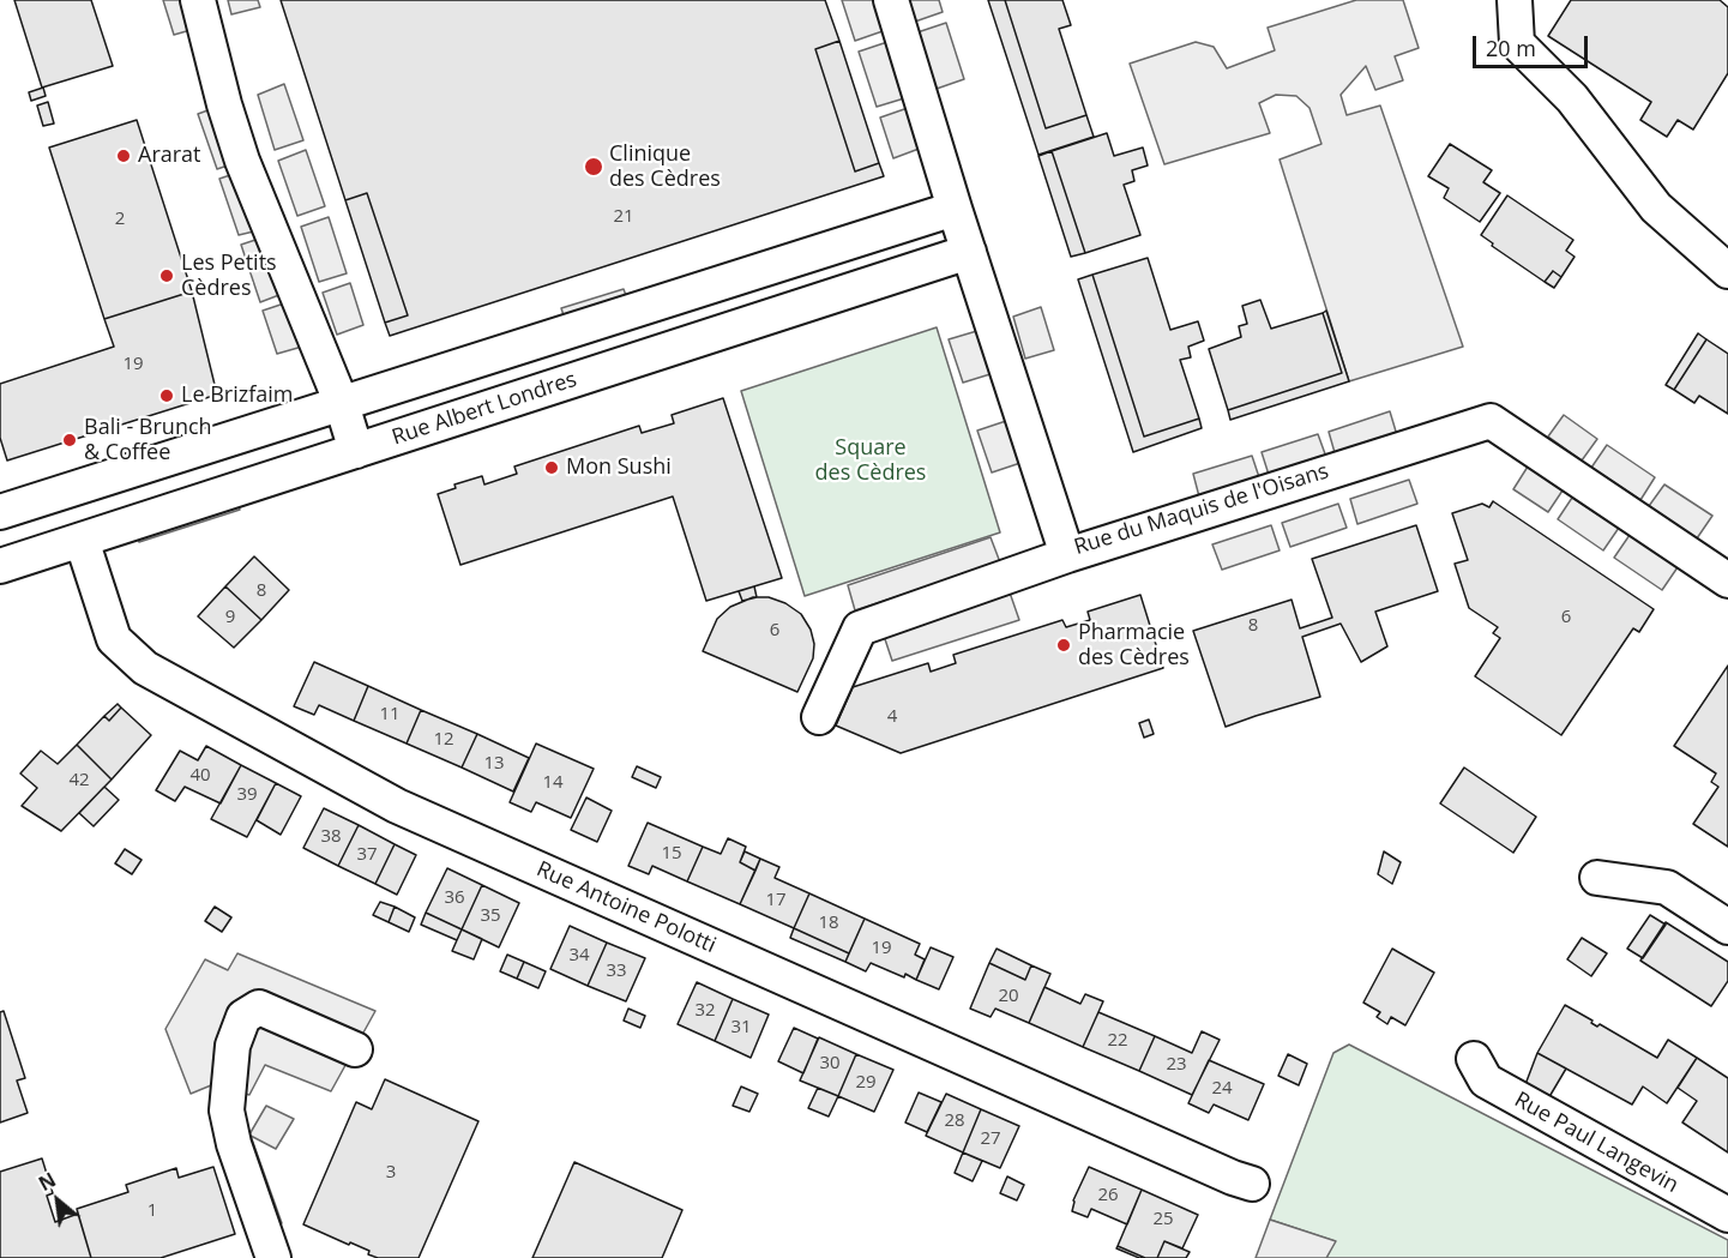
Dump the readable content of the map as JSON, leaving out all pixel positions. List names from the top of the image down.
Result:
{
  "streets": {
    "street": [
      "Rue Albert Londres",
      "Rue du Maquis de l'Oisans",
      "Rue Antoine Polotti",
      "Rue Paul Langevin"
    ]
  },
  "crossings": [
    ["Rue Albert Londres", "Rue du Maquis de l'Oisans"],
    ["Rue Albert Londres", "Rue Antoine Polotti"]
  ],
  "parks": ["Square des Cèdres"],
  "places": [
    "Ararat",
    "Clinique des Cèdres",
    "Les Petits Cèdres",
    "Le Brizfaim",
    "Bali - Brunch & Coffee",
    "Mon Sushi",
    "Pharmacie des Cèdres"
  ],
  "house_numbers": [
    "21",
    "2",
    "19",
    "8",
    "9",
    "6",
    "8",
    "6",
    "11",
    "4",
    "12",
    "13",
    "40",
    "42",
    "14",
    "39",
    "38",
    "15",
    "37",
    "36",
    "17",
    "35",
    "18",
    "19",
    "34",
    "33",
    "20",
    "32",
    "31",
    "22",
    "30",
    "23",
    "29",
    "24",
    "28",
    "27",
    "3",
    "26",
    "1",
    "25"
  ],
  "scale_bar": "20 m",
  "north": "top left"
}
